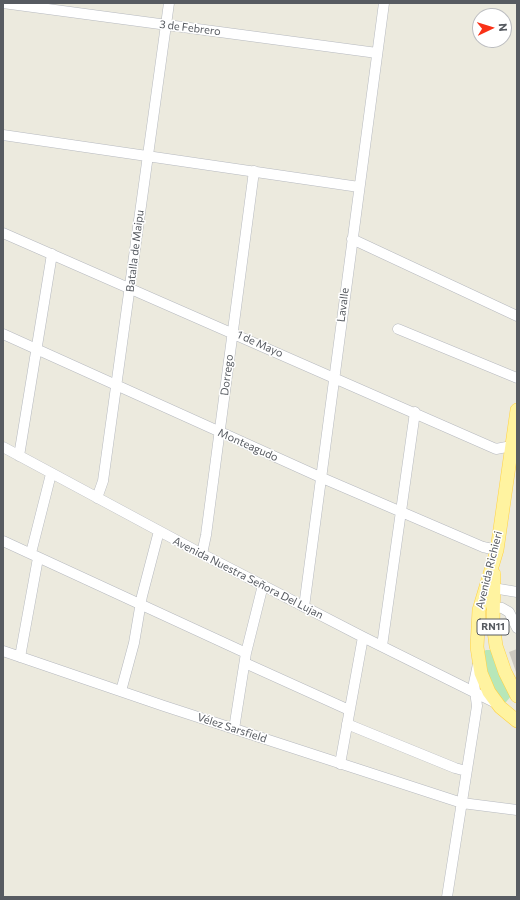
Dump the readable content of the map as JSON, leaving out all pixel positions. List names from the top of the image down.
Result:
{
  "streets": {
    "main road": ["Avenida Richieri", "RN11"],
    "street": [
      "3 de Febrero",
      "Batalla de Maipu",
      "Lavalle",
      "1 de Mayo",
      "Dorrego",
      "Monteagudo",
      "Avenida Nuestra Señora Del Lujan",
      "Vélez Sarsfield"
    ]
  },
  "crossings": [
    ["3 de Febrero", "Batalla de Maipu"],
    ["3 de Febrero", "Lavalle"],
    ["Batalla de Maipu", "1 de Mayo"],
    ["Batalla de Maipu", "Monteagudo"],
    ["Batalla de Maipu", "Avenida Nuestra Señora Del Lujan"],
    ["Lavalle", "1 de Mayo"],
    ["Lavalle", "Monteagudo"],
    ["Lavalle", "Avenida Nuestra Señora Del Lujan"],
    ["1 de Mayo", "Dorrego"],
    ["1 de Mayo", "Avenida Richieri"],
    ["Dorrego", "Monteagudo"],
    ["Dorrego", "Avenida Nuestra Señora Del Lujan"],
    ["Monteagudo", "Avenida Richieri"],
    ["Monteagudo", "RN11"],
    ["Avenida Richieri", "Avenida Nuestra Señora Del Lujan"],
    ["Avenida Richieri", "RN11"],
    ["Avenida Richieri", "Vélez Sarsfield"],
    ["Avenida Nuestra Señora Del Lujan", "RN11"]
  ],
  "north": "right"
}
